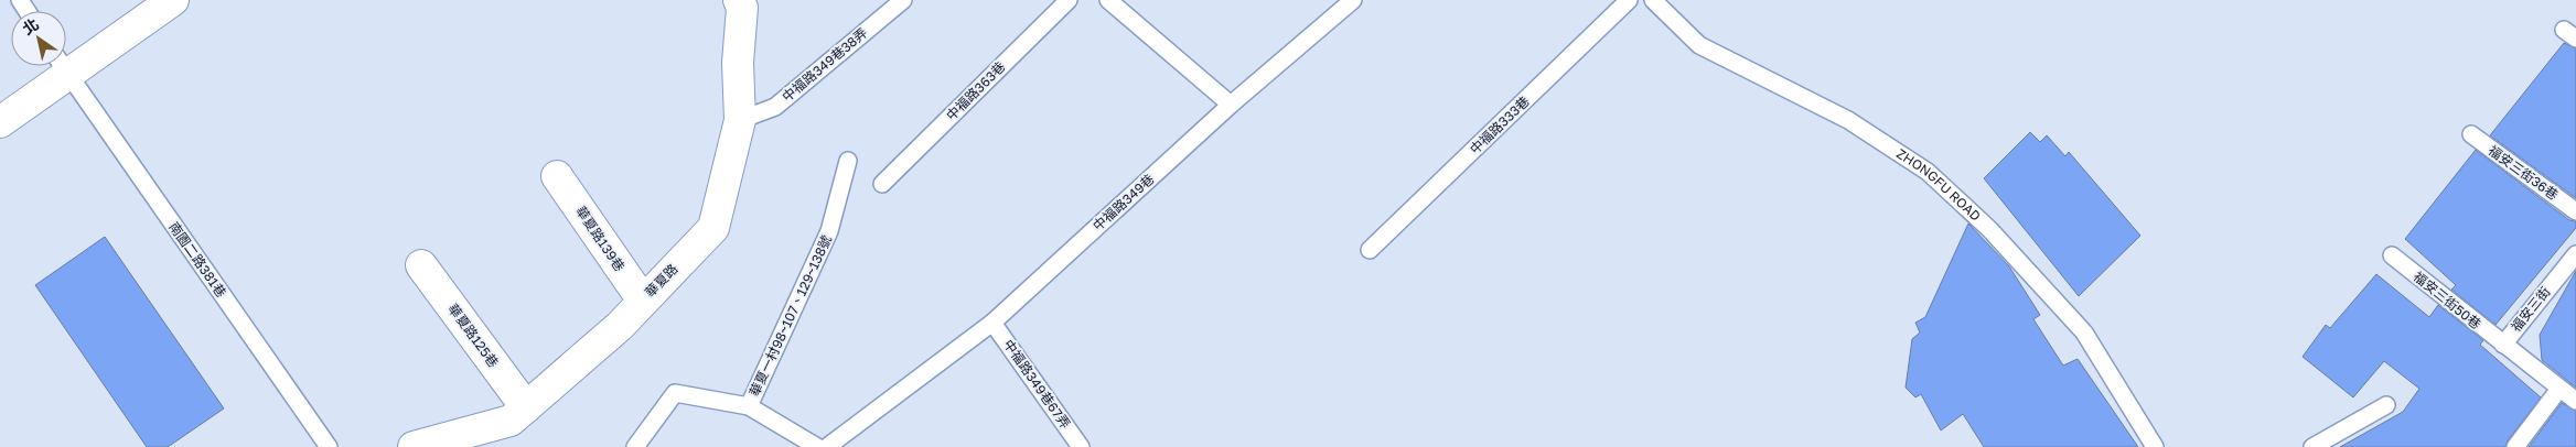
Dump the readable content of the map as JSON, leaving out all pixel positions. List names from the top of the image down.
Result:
{
  "streets": {
    "street": ["華夏路139巷", "華夏路", "華夏路125巷"],
    "lane": [
      "中福路349巷38弄",
      "中福路363巷",
      "中福路333巷",
      "福安三街36巷",
      "ZHONGFU ROAD",
      "中福路349巷",
      "南園二路381巷",
      "福安三街50巷",
      "福安三街",
      "華夏一村98~107、129~138號",
      "中福路349巷67弄"
    ]
  },
  "crossings": [
    ["中福路349巷38弄", "華夏路"],
    ["中福路349巷", "中福路349巷67弄"],
    ["華夏路139巷", "華夏路"],
    ["華夏路", "華夏路125巷"],
    ["福安三街50巷", "福安三街"]
  ],
  "north": "top left"
}
